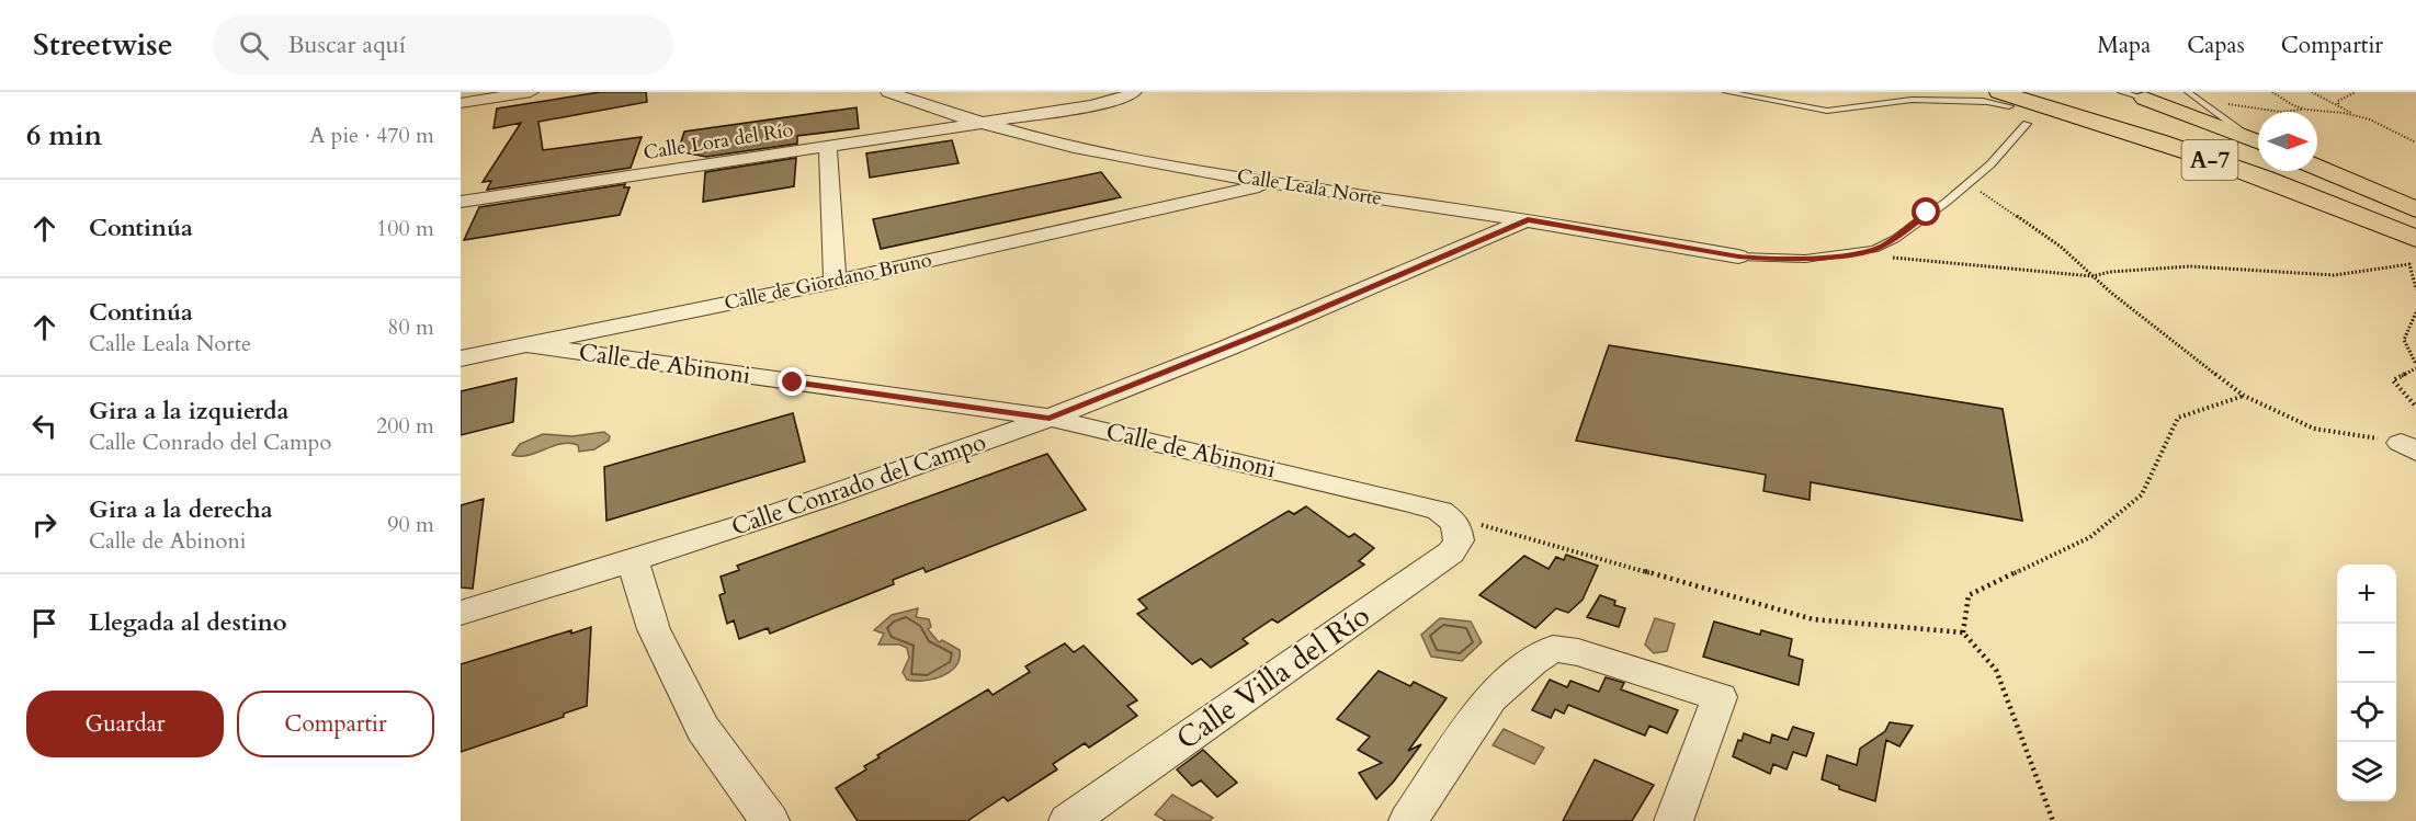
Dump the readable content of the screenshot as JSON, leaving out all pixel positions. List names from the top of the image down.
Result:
{
  "streets": {
    "highway": ["A-7"],
    "street": [
      "Calle Lora del Río",
      "Calle Leala Norte",
      "Calle de Giordano Bruno",
      "Calle de Abinoni",
      "Calle Conrado del Campo",
      "Calle Villa del Río"
    ]
  },
  "crossings": [
    ["Calle Lora del Río", "Calle Leala Norte"],
    ["Calle Leala Norte", "Calle de Giordano Bruno"],
    ["Calle Leala Norte", "Calle Conrado del Campo"],
    ["Calle de Giordano Bruno", "Calle de Abinoni"],
    ["Calle de Abinoni", "Calle Conrado del Campo"],
    ["Calle de Abinoni", "Calle Villa del Río"]
  ],
  "north": "right",
  "page": {
    "header": "Streetwise",
    "search": "Buscar aquí",
    "nav": ["Mapa", "Capas", "Compartir"],
    "heading": ["6 min", "A pie · 470 m"],
    "list": [
      ["Continúa", "100 m"],
      ["Continúa", "Calle Leala Norte", "80 m"],
      ["Gira a la izquierda", "Calle Conrado del Campo", "200 m"],
      ["Gira a la derecha", "Calle de Abinoni", "90 m"],
      "Llegada al destino"
    ],
    "map_buttons": ["+", "−"],
    "buttons": ["Guardar", "Compartir"]
  }
}
